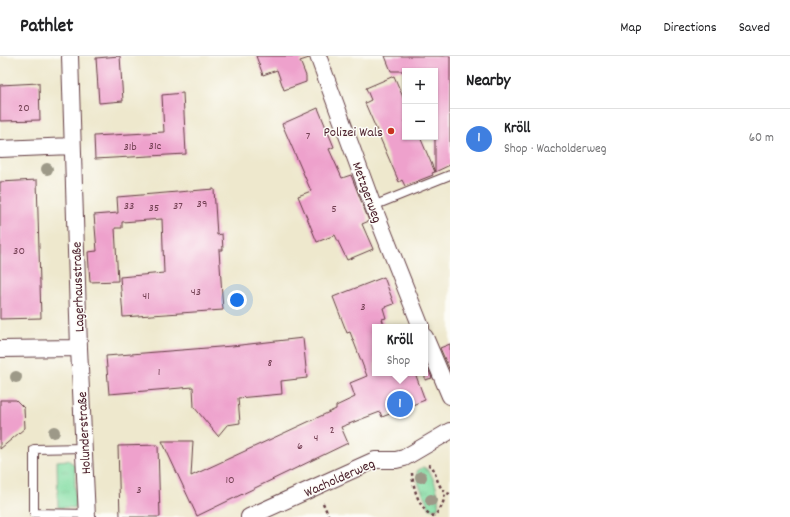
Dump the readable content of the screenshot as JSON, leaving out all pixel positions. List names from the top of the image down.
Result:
{
  "streets": {
    "street": [
      "Metzgerweg",
      "Lagerhausstraße",
      "Holunderstraße",
      "Wacholderweg"
    ]
  },
  "crossings": [
    ["Lagerhausstraße", "Holunderstraße"]
  ],
  "places": ["Polizei Wals"],
  "house_numbers": [
    "20",
    "7",
    "31c",
    "31b",
    "39",
    "33",
    "37",
    "35",
    "5",
    "30",
    "43",
    "41",
    "3",
    "8",
    "1",
    "2",
    "4",
    "6",
    "10",
    "3"
  ],
  "page": {
    "header": "Pathlet",
    "nav": ["Map", "Directions", "Saved"],
    "heading": "Nearby",
    "map_buttons": ["+", "−"],
    "list": [
      {
        "mark": "1",
        "name": "Kröll",
        "note": "Shop · Wacholderweg",
        "value": "60 m"
      }
    ],
    "popup": ["Kröll", "Shop"],
    "pins": "1"
  }
}
